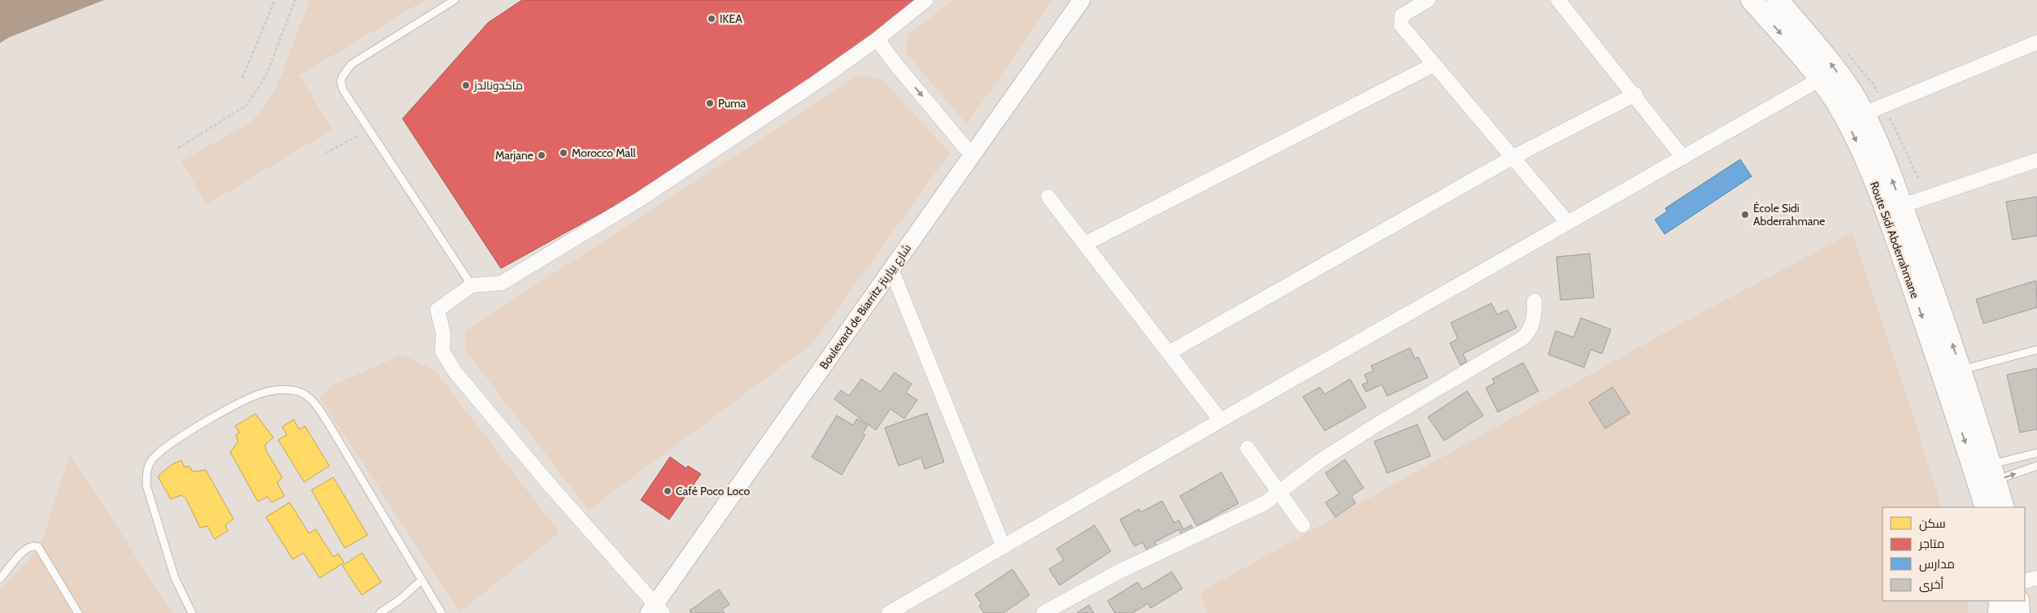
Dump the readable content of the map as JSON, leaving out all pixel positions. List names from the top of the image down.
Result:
{
  "streets": {
    "main road": ["Route Sidi Abderrahmane"],
    "street": ["Boulevard de Biarritz شارع بياريتز"]
  },
  "places": [
    "IKEA",
    "ماكدونالدز",
    "Puma",
    "Morocco Mall",
    "Marjane",
    "École Sidi Abderrahmane",
    "Café Poco Loco"
  ],
  "legend": [
    "سكن",
    "متاجر",
    "مدارس",
    "أخرى"
  ]
}
